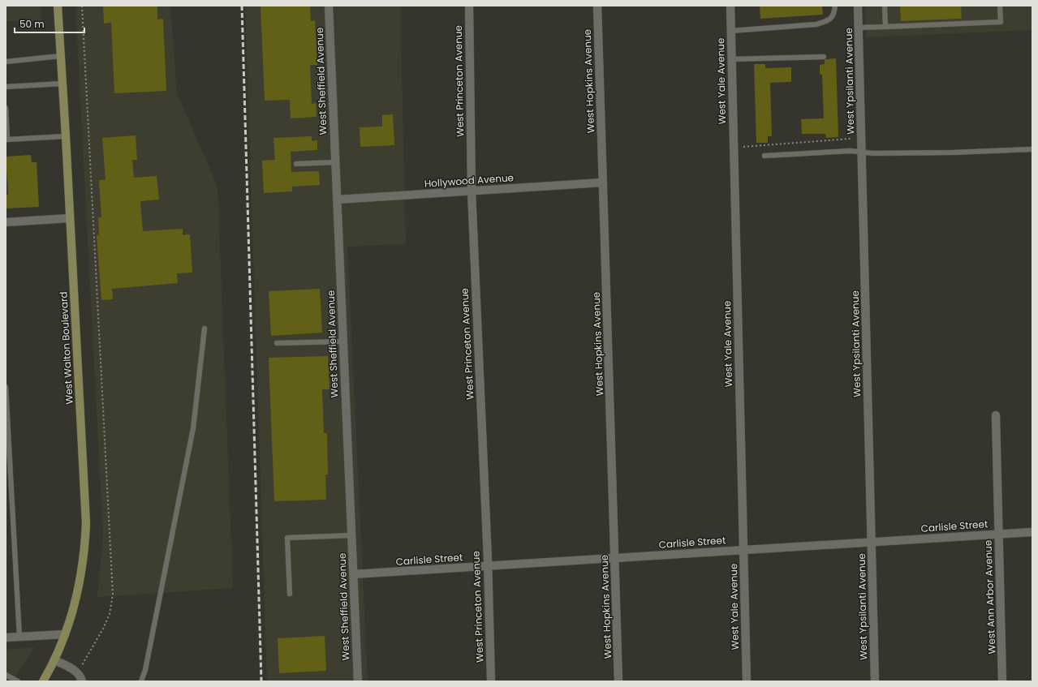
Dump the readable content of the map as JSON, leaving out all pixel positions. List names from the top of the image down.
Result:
{
  "streets": {
    "main road": ["West Walton Boulevard"],
    "street": [
      "West Sheffield Avenue",
      "West Princeton Avenue",
      "West Hopkins Avenue",
      "West Yale Avenue",
      "West Ypsilanti Avenue",
      "Hollywood Avenue",
      "Carlisle Street",
      "West Ann Arbor Avenue"
    ]
  },
  "crossings": [
    ["West Sheffield Avenue", "Hollywood Avenue"],
    ["West Sheffield Avenue", "Carlisle Street"],
    ["West Princeton Avenue", "Hollywood Avenue"],
    ["West Princeton Avenue", "Carlisle Street"],
    ["West Hopkins Avenue", "Hollywood Avenue"],
    ["West Hopkins Avenue", "Carlisle Street"],
    ["West Yale Avenue", "Carlisle Street"],
    ["West Ypsilanti Avenue", "Carlisle Street"],
    ["Carlisle Street", "West Ann Arbor Avenue"]
  ],
  "scale_bar": "50 m"
}
